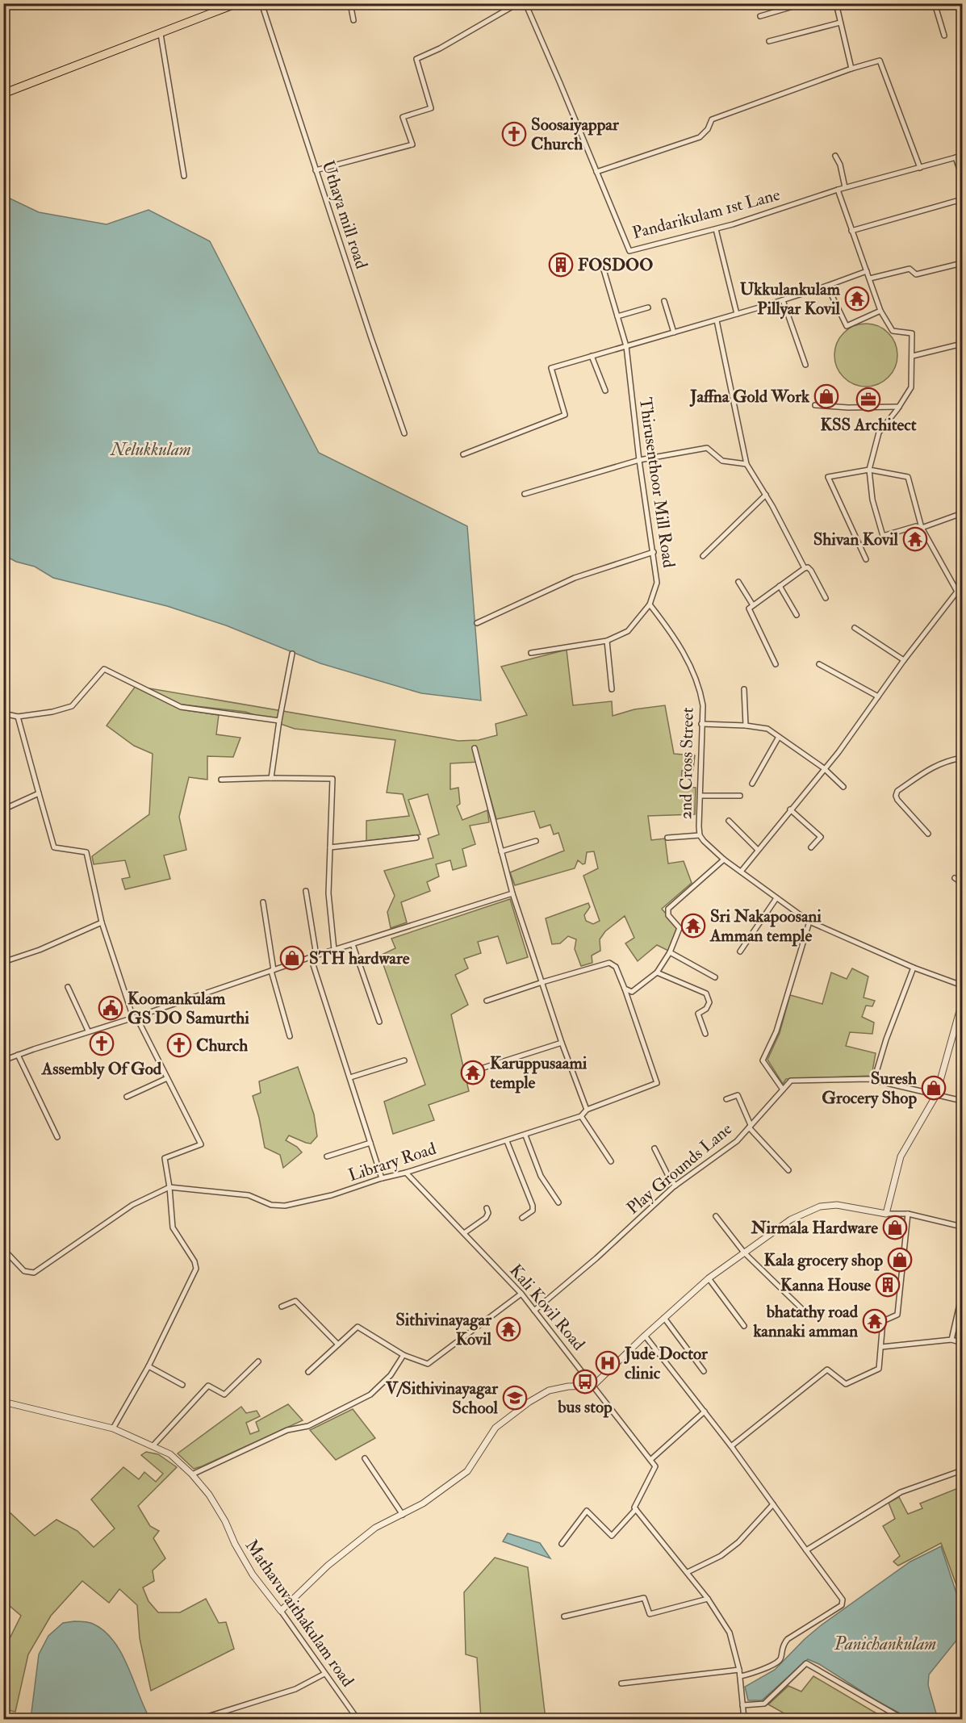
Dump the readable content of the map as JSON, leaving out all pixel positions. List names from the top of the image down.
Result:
{
  "streets": {
    "street": [
      "Pandarikulam 1st Lane",
      "Uthaya mill road",
      "Thirusenthoor Mill Road",
      "2nd Cross Street",
      "Library Road",
      "Play Grounds Lane",
      "Kali Kovil Road",
      "Mathavuvaithakulam road"
    ]
  },
  "crossings": [
    ["Thirusenthoor Mill Road", "2nd Cross Street"],
    ["Library Road", "Kali Kovil Road"],
    ["Play Grounds Lane", "Kali Kovil Road"]
  ],
  "water": ["Nelukkulam", "Panichankulam"],
  "places": {
    "church": ["Soosaiyappar Church", "Assembly Of God", "Church"],
    "building": ["FOSDOO", "Kanna House"],
    "temple": [
      "Ukkulankulam Pillyar Kovil",
      "Shivan Kovil",
      "Sri Nakapoosani Amman temple",
      "Karuppusaami temple",
      "bhatathy road kannaki amman",
      "Sithivinayagar Kovil"
    ],
    "shop": [
      "Jaffna Gold Work",
      "STH hardware",
      "Suresh Grocery Shop",
      "Nirmala Hardware",
      "Kala grocery shop"
    ],
    "office": ["KSS Architect"],
    "public building": ["Koomankulam GS DO Samurthi"],
    "hospital": ["Jude Doctor clinic"],
    "bus stop": ["bus stop"],
    "school or university": ["V/Sithivinayagar School"]
  }
}
